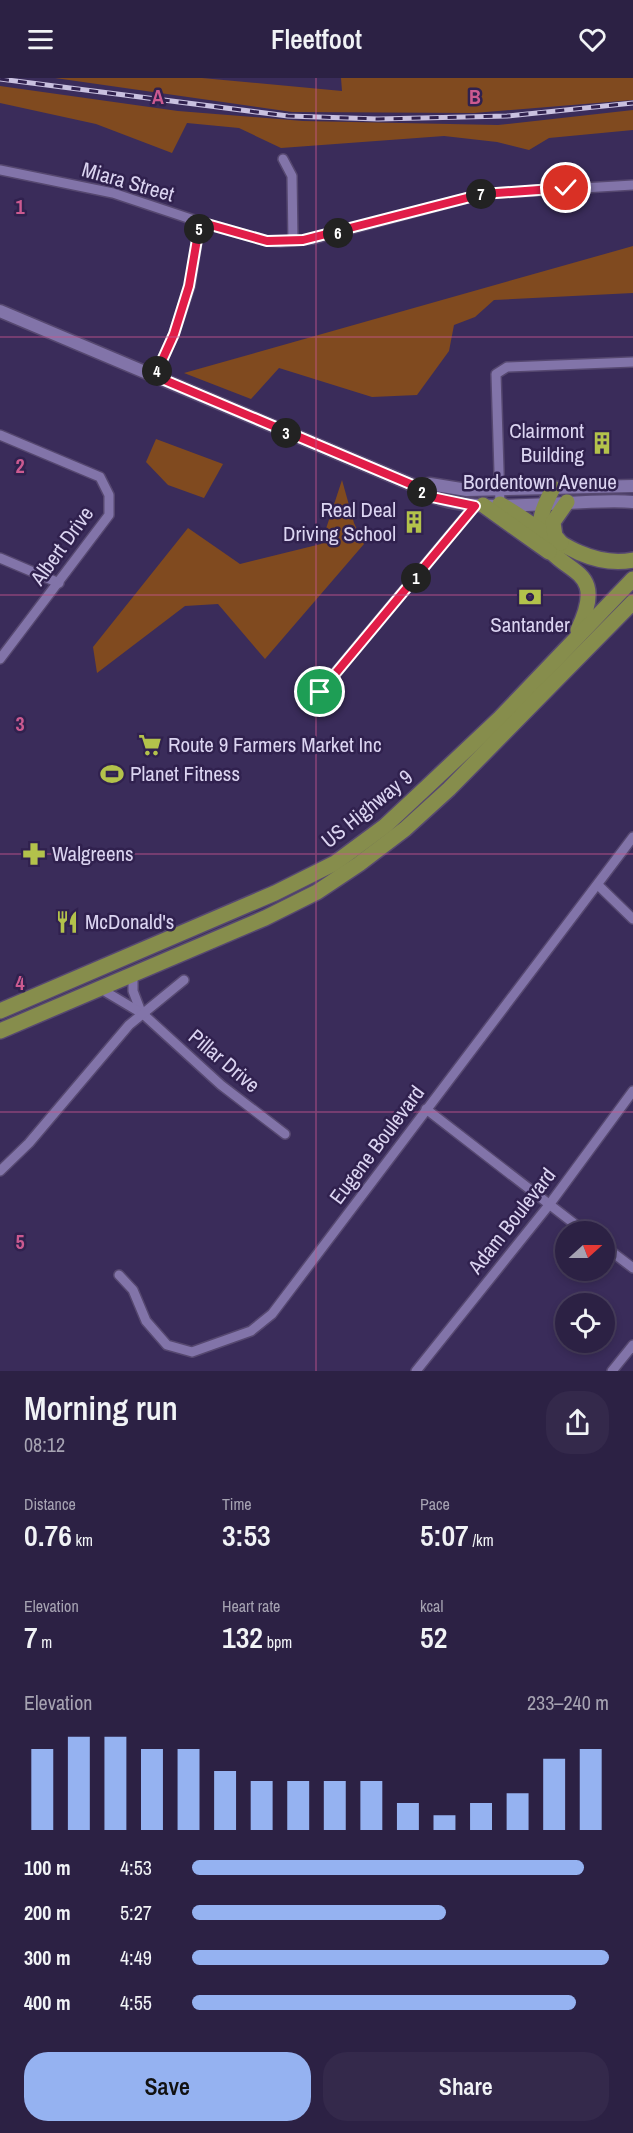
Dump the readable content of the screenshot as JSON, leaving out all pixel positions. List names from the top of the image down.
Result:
{
  "streets": {
    "highway": ["US Highway 9"],
    "street": [
      "Miara Street",
      "Bordentown Avenue",
      "Albert Drive",
      "Pillar Drive",
      "Eugene Boulevard",
      "Adam Boulevard"
    ]
  },
  "crossings": [
    ["US Highway 9", "Pillar Drive"]
  ],
  "places": {
    "building": ["Clairmont Building", "Real Deal Driving School"],
    "bank": ["Santander"],
    "supermarket": ["Route 9 Farmers Market Inc"],
    "sports": ["Planet Fitness"],
    "pharmacy": ["Walgreens"],
    "restaurant": ["McDonald's"]
  },
  "north": "right",
  "page": {
    "header": "Fleetfoot",
    "pins": [
      "7",
      "5",
      "6",
      "4",
      "3",
      "2",
      "1"
    ],
    "heading": ["Morning run", "08:12"],
    "stats": [
      ["Distance", "0.76 km"],
      ["Time", "3:53"],
      ["Pace", "5:07 /km"],
      ["Elevation", "7 m"],
      ["Heart rate", "132 bpm"],
      ["kcal", "52"]
    ],
    "chart": ["Elevation", "233–240 m"],
    "list": [
      {
        "name": "100 m",
        "note": "4:53"
      },
      {
        "name": "200 m",
        "note": "5:27"
      },
      {
        "name": "300 m",
        "note": "4:49"
      },
      {
        "name": "400 m",
        "note": "4:55"
      }
    ],
    "buttons": ["Save", "Share"]
  },
  "grid": {
    "columns": ["A", "B"],
    "rows": [
      "1",
      "2",
      "3",
      "4",
      "5"
    ]
  }
}
